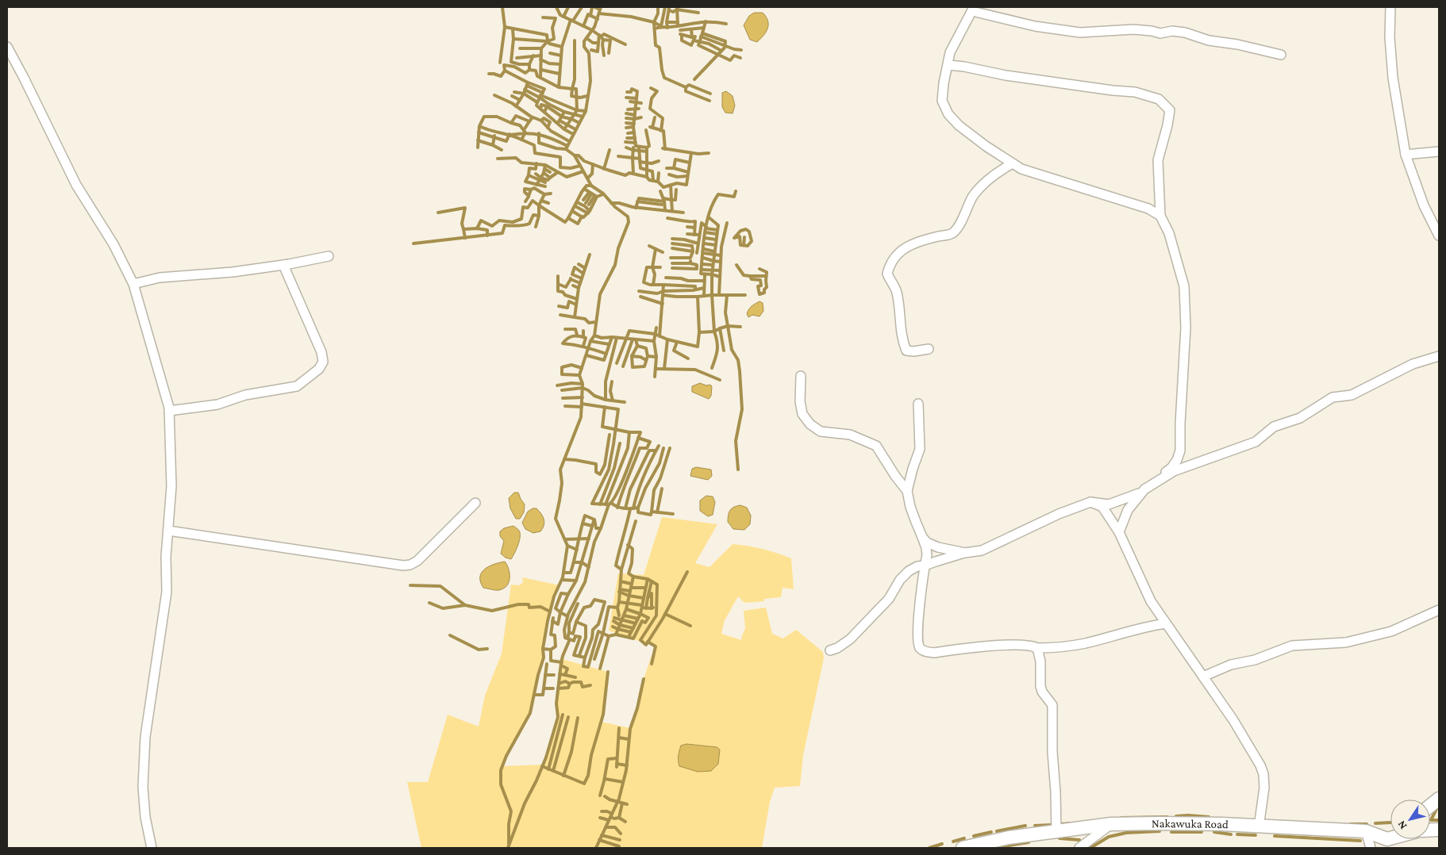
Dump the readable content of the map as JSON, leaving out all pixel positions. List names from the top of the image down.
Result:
{
  "streets": {
    "main road": ["Nakawuka Road"]
  },
  "north": "bottom left"
}
